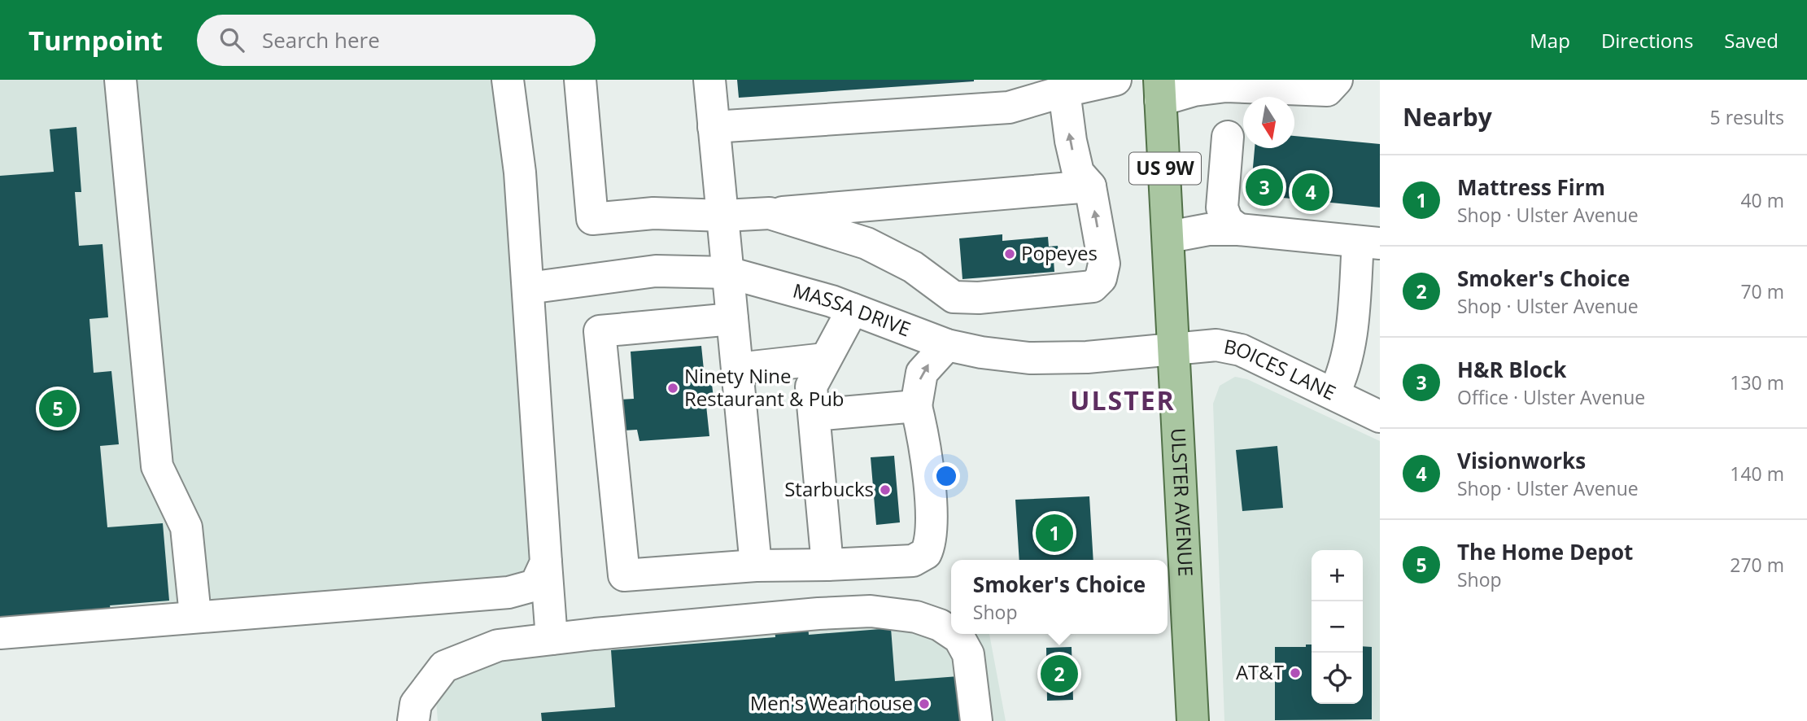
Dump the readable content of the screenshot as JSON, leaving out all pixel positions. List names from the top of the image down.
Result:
{
  "streets": {
    "main road": ["US 9W", "ULSTER AVENUE"],
    "street": ["MASSA DRIVE", "BOICES LANE"]
  },
  "crossings": [
    ["MASSA DRIVE", "BOICES LANE"],
    ["MASSA DRIVE", "ULSTER AVENUE"],
    ["BOICES LANE", "ULSTER AVENUE"]
  ],
  "districts": ["ULSTER"],
  "places": [
    "Popeyes",
    "Ninety Nine Restaurant & Pub",
    "Starbucks",
    "AT&T",
    "Men's Wearhouse"
  ],
  "north": "bottom",
  "page": {
    "header": "Turnpoint",
    "search": "Search here",
    "nav": ["Map", "Directions", "Saved"],
    "heading": ["Nearby", "5 results"],
    "list": [
      {
        "mark": "1",
        "name": "Mattress Firm",
        "note": "Shop · Ulster Avenue",
        "value": "40 m"
      },
      {
        "mark": "2",
        "name": "Smoker's Choice",
        "note": "Shop · Ulster Avenue",
        "value": "70 m"
      },
      {
        "mark": "3",
        "name": "H&R Block",
        "note": "Office · Ulster Avenue",
        "value": "130 m"
      },
      {
        "mark": "4",
        "name": "Visionworks",
        "note": "Shop · Ulster Avenue",
        "value": "140 m"
      },
      {
        "mark": "5",
        "name": "The Home Depot",
        "note": "Shop",
        "value": "270 m"
      }
    ],
    "pins": [
      "3",
      "4",
      "5",
      "1",
      "2"
    ],
    "map_buttons": ["+", "−"],
    "popup": ["Smoker's Choice", "Shop"]
  }
}
